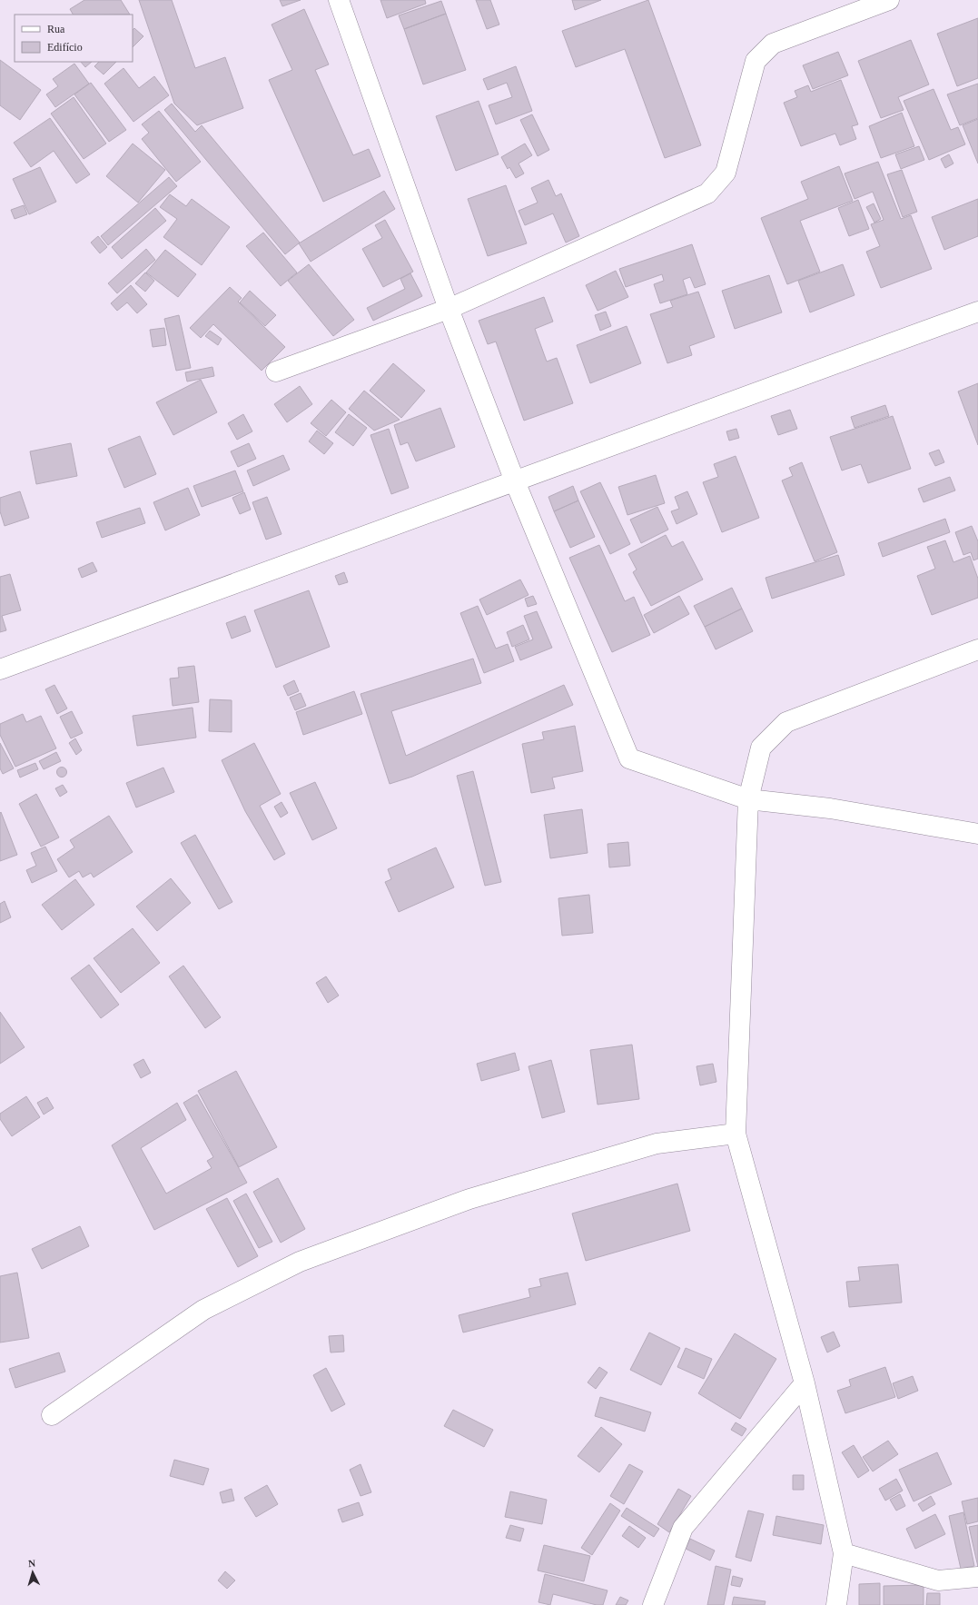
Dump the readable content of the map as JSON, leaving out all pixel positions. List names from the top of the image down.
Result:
{
  "legend": ["Rua", "Edifício"],
  "north": "top"
}
